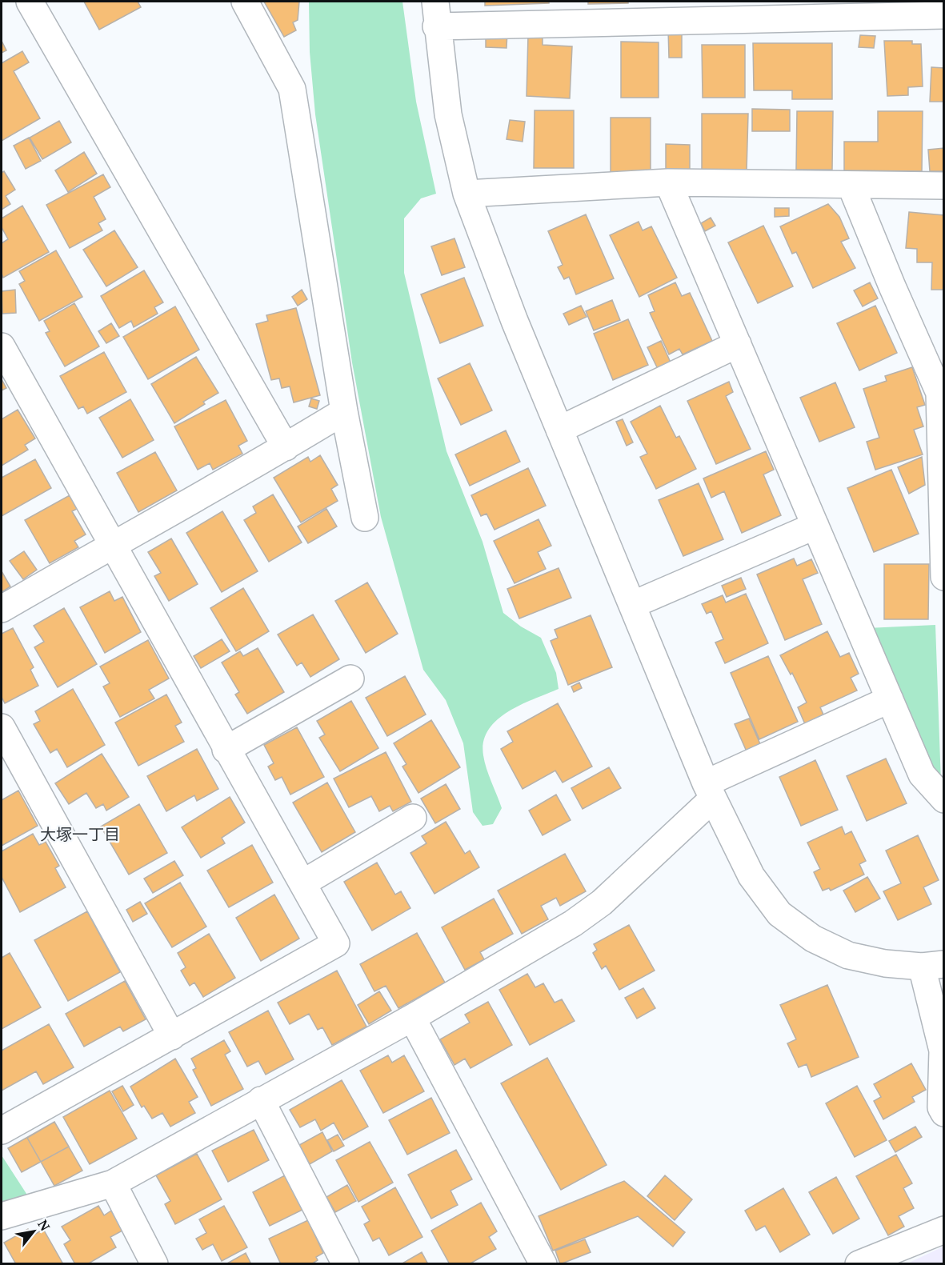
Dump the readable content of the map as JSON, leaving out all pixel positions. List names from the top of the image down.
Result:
{
  "districts": ["大塚一丁目"],
  "north": "top right"
}
